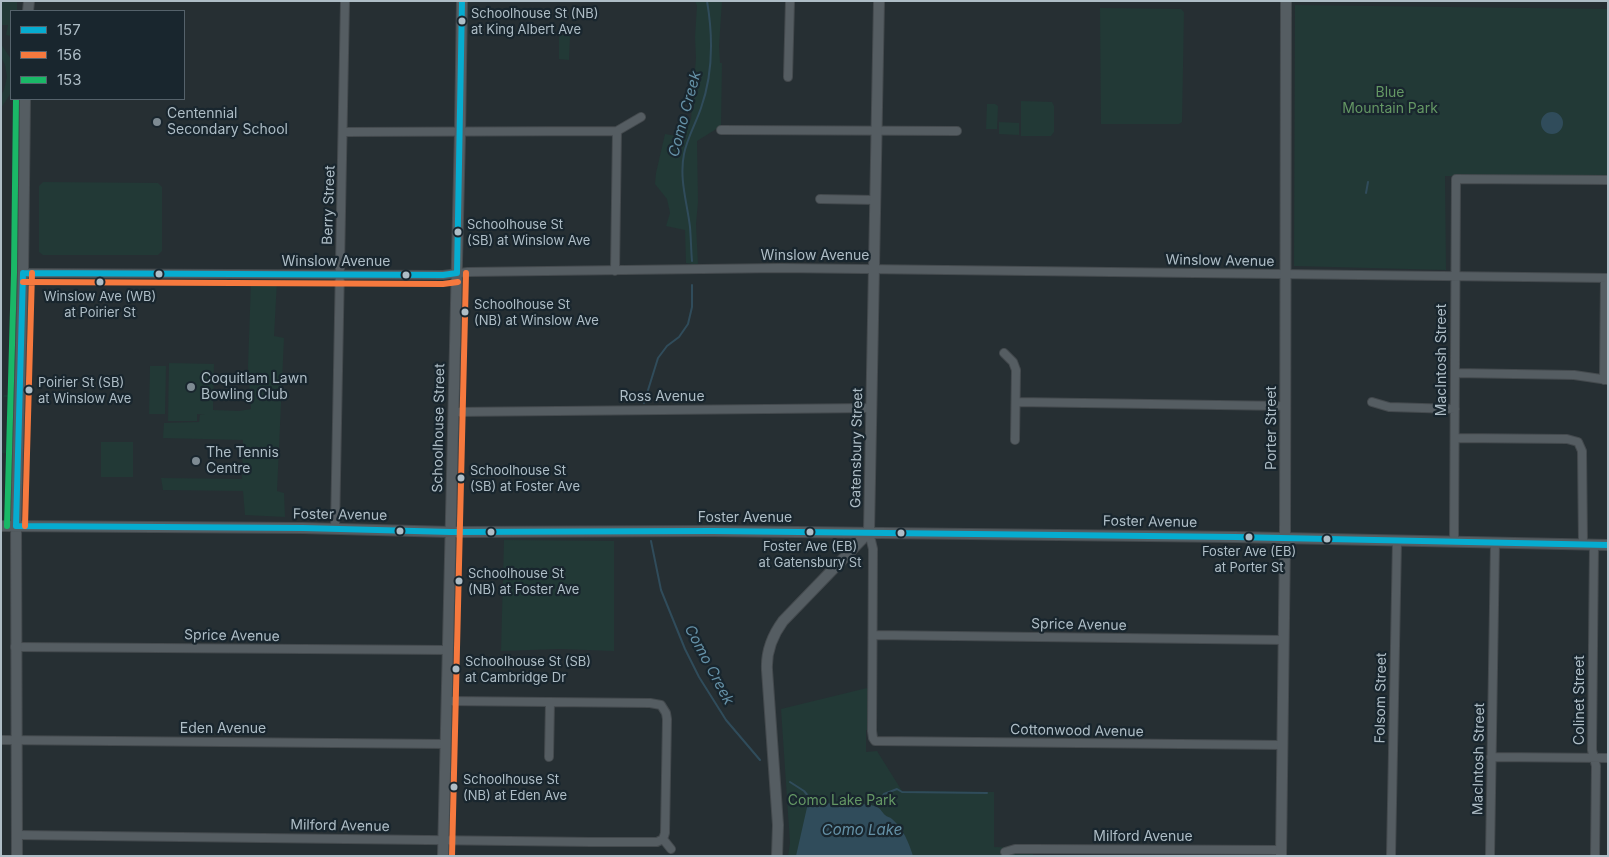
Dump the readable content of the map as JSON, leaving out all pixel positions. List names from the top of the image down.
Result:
{
  "streets": {
    "street": [
      "Berry Street",
      "Winslow Avenue",
      "MacIntosh Street",
      "Ross Avenue",
      "Schoolhouse Street",
      "Porter Street",
      "Gatensbury Street",
      "Foster Avenue",
      "Sprice Avenue",
      "Folsom Street",
      "Colinet Street",
      "Eden Avenue",
      "Cottonwood Avenue",
      "Milford Avenue"
    ]
  },
  "crossings": [
    ["Berry Street", "Winslow Avenue"],
    ["Berry Street", "Foster Avenue"],
    ["Winslow Avenue", "MacIntosh Street"],
    ["Winslow Avenue", "Schoolhouse Street"],
    ["Winslow Avenue", "Porter Street"],
    ["Winslow Avenue", "Gatensbury Street"],
    ["MacIntosh Street", "Foster Avenue"],
    ["Ross Avenue", "Schoolhouse Street"],
    ["Ross Avenue", "Gatensbury Street"],
    ["Schoolhouse Street", "Foster Avenue"],
    ["Schoolhouse Street", "Sprice Avenue"],
    ["Schoolhouse Street", "Eden Avenue"],
    ["Schoolhouse Street", "Milford Avenue"],
    ["Porter Street", "Foster Avenue"],
    ["Porter Street", "Sprice Avenue"],
    ["Porter Street", "Cottonwood Avenue"],
    ["Porter Street", "Milford Avenue"],
    ["Gatensbury Street", "Foster Avenue"],
    ["Foster Avenue", "Folsom Street"],
    ["Foster Avenue", "Colinet Street"],
    ["Sprice Avenue", "Cottonwood Avenue"]
  ],
  "water": ["Como Creek", "Como Lake"],
  "parks": ["Blue Mountain Park", "Como Lake Park"],
  "places": [
    "Schoolhouse St (NB) at King Albert Ave",
    "Centennial Secondary School",
    "Schoolhouse St (SB) at Winslow Ave",
    "Winslow Ave (WB) at Poirier St",
    "Schoolhouse St (NB) at Winslow Ave",
    "Coquitlam Lawn Bowling Club",
    "Poirier St (SB) at Winslow Ave",
    "The Tennis Centre",
    "Schoolhouse St (SB) at Foster Ave",
    "Foster Ave (EB) at Gatensbury St",
    "Foster Ave (EB) at Porter St",
    "Schoolhouse St (NB) at Foster Ave",
    "Schoolhouse St (SB) at Cambridge Dr",
    "Schoolhouse St (NB) at Eden Ave"
  ],
  "lines": ["transit line 157", "transit line 153", "transit line 156"],
  "legend": ["157", "156", "153"]
}
